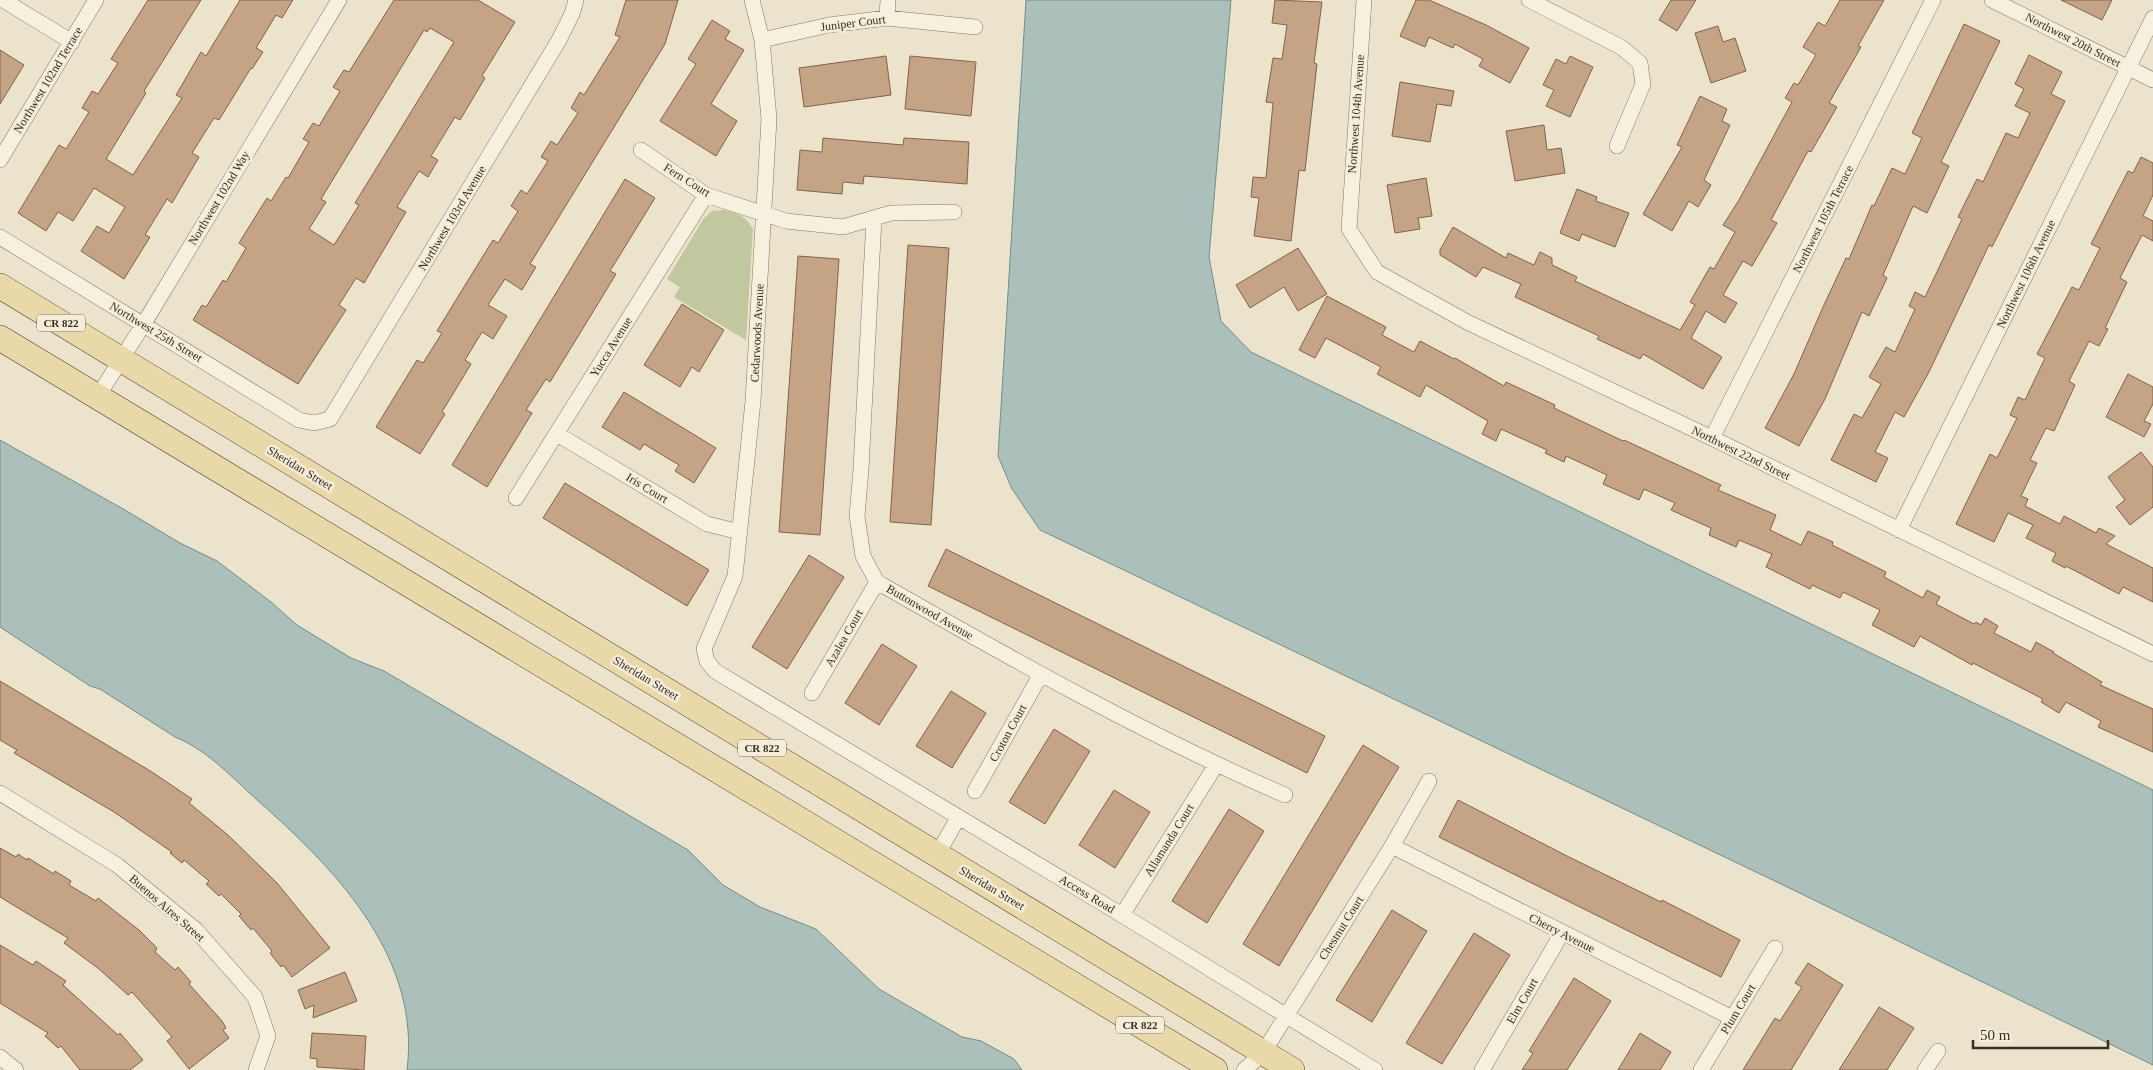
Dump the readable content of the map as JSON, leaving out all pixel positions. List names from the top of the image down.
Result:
{
  "streets": {
    "main road": ["CR 822", "Sheridan Street"],
    "street": [
      "Juniper Court",
      "Northwest 20th Street",
      "Northwest 102nd Terrace",
      "Northwest 104th Avenue",
      "Fern Court",
      "Northwest 102nd Way",
      "Northwest 103rd Avenue",
      "Northwest 105th Terrace",
      "Northwest 106th Avenue",
      "Northwest 25th Street",
      "Cedarwoods Avenue",
      "Yucca Avenue",
      "Northwest 22nd Street",
      "Iris Court",
      "Buttonwood Avenue",
      "Azalea Court",
      "Croton Court",
      "Allamanda Court",
      "Access Road",
      "Buenos Aires Street",
      "Chestnut Court",
      "Cherry Avenue",
      "Elm Court",
      "Plum Court"
    ]
  },
  "crossings": [
    ["Juniper Court", "Cedarwoods Avenue"],
    ["Northwest 20th Street", "Northwest 106th Avenue"],
    ["Northwest 104th Avenue", "Northwest 22nd Street"],
    ["Fern Court", "Cedarwoods Avenue"],
    ["Fern Court", "Yucca Avenue"],
    ["Fern Court", "Buttonwood Avenue"],
    ["Northwest 102nd Way", "CR 822"],
    ["Northwest 102nd Way", "Northwest 25th Street"],
    ["Northwest 102nd Way", "Sheridan Street"],
    ["Northwest 103rd Avenue", "Northwest 25th Street"],
    ["Northwest 105th Terrace", "Northwest 22nd Street"],
    ["Northwest 106th Avenue", "Northwest 22nd Street"],
    ["Cedarwoods Avenue", "Iris Court"],
    ["Cedarwoods Avenue", "Access Road"],
    ["Yucca Avenue", "Iris Court"],
    ["Sheridan Street", "Chestnut Court"],
    ["Buttonwood Avenue", "Azalea Court"],
    ["Buttonwood Avenue", "Croton Court"],
    ["Buttonwood Avenue", "Allamanda Court"],
    ["Allamanda Court", "Access Road"],
    ["Access Road", "Chestnut Court"],
    ["Chestnut Court", "Cherry Avenue"],
    ["Cherry Avenue", "Elm Court"],
    ["Cherry Avenue", "Plum Court"]
  ],
  "scale_bar": "50 m"
}
